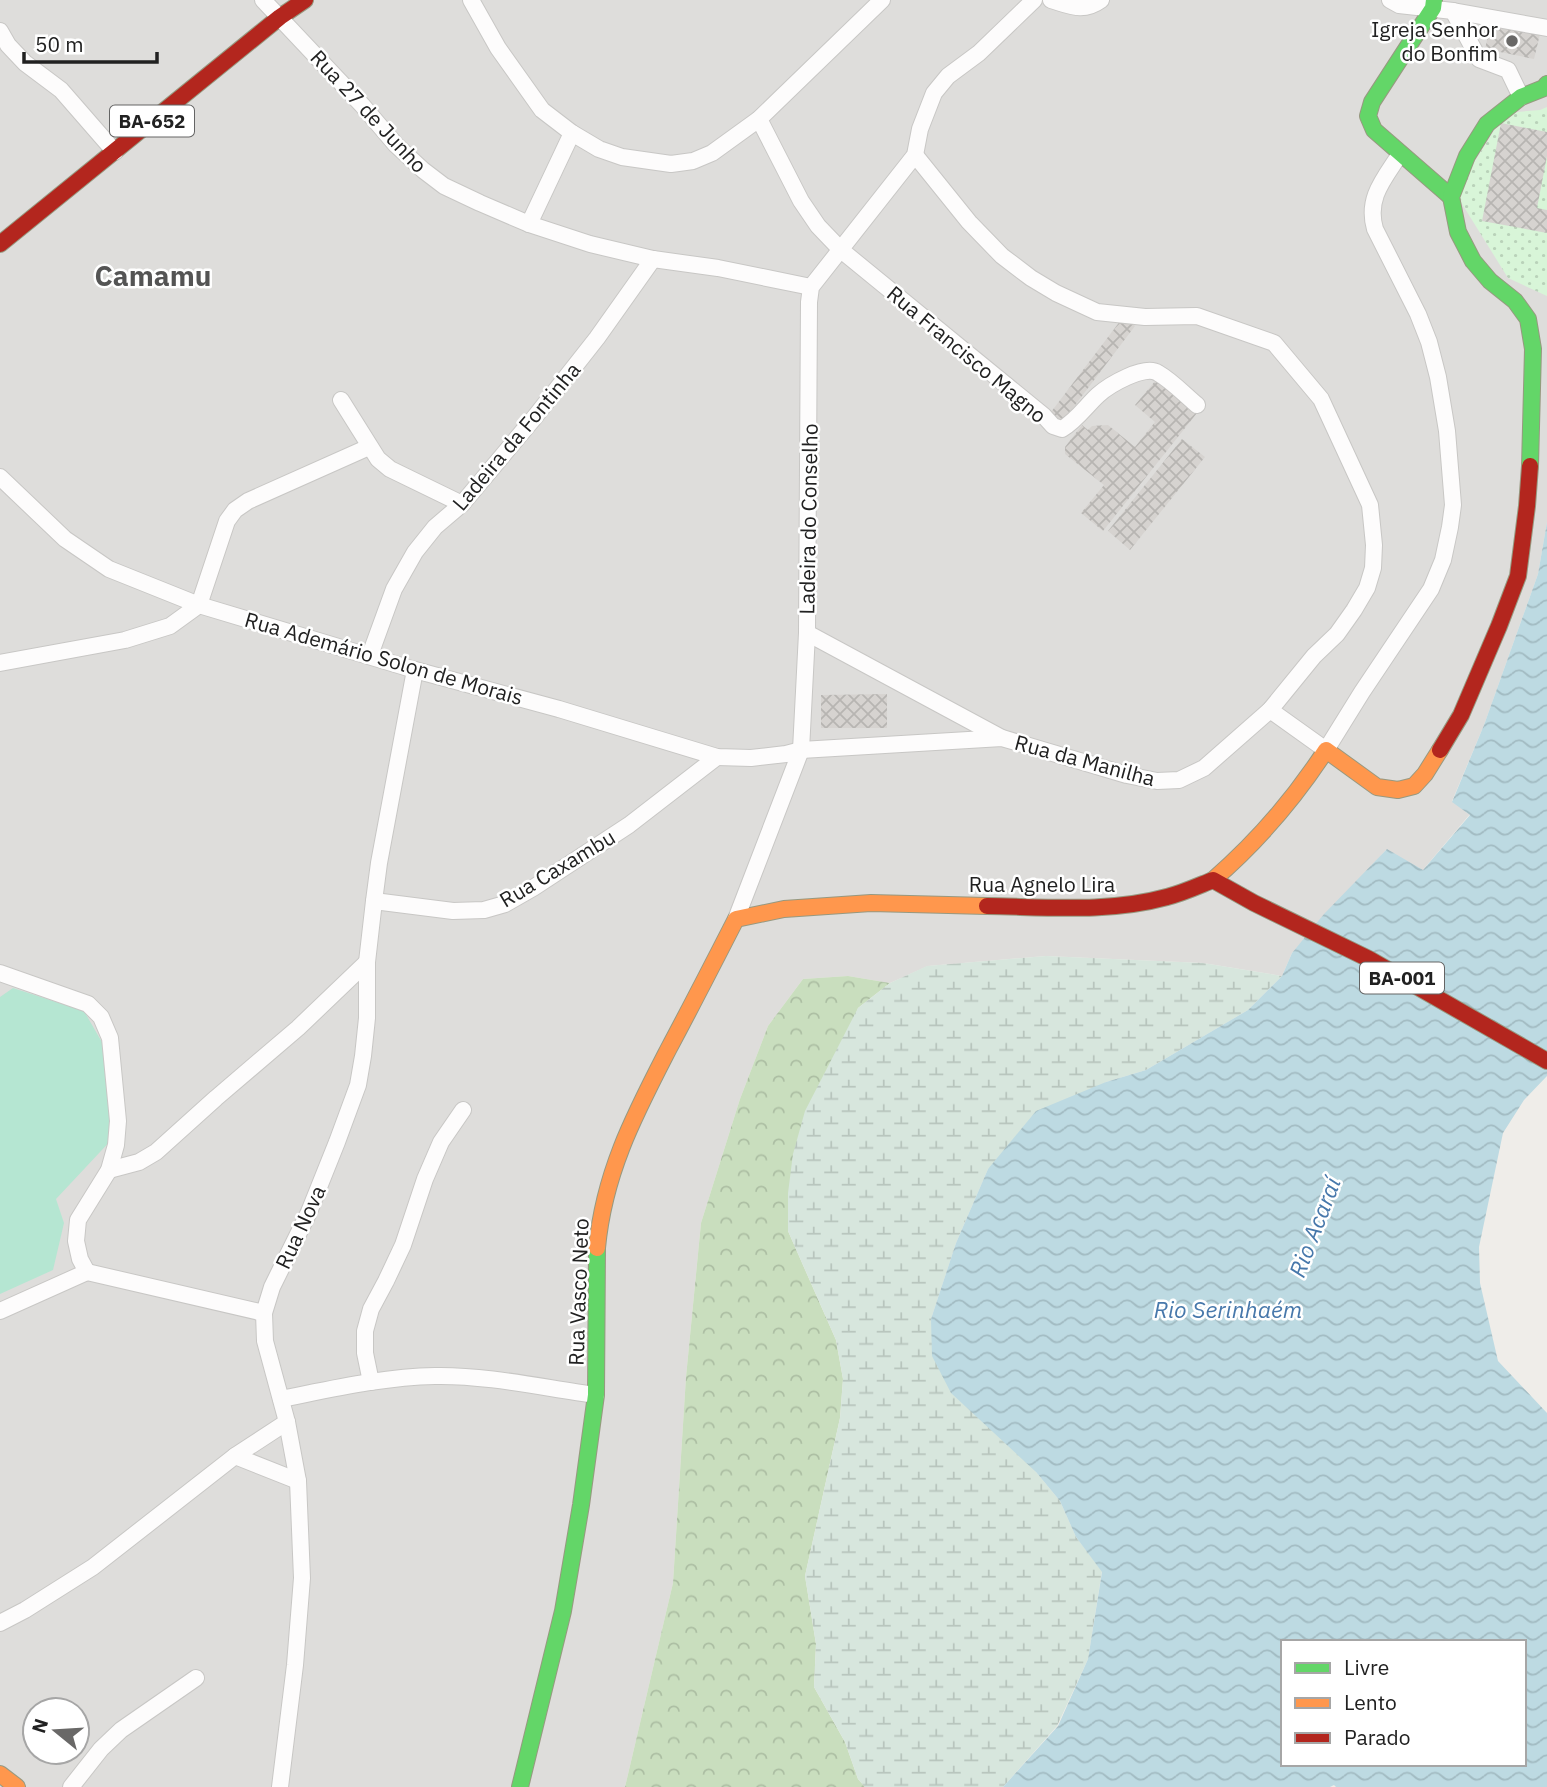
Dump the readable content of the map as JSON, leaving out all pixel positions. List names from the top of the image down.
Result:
{
  "streets": {
    "main road": [
      "BA-652",
      "Rua Agnelo Lira",
      "BA-001",
      "Rua Vasco Neto"
    ],
    "street": [
      "Rua 27 de Junho",
      "Rua Francisco Magno",
      "Ladeira da Fontinha",
      "Ladeira do Conselho",
      "Rua Ademário Solon de Morais",
      "Rua da Manilha",
      "Rua Caxambu",
      "Rua Nova"
    ]
  },
  "crossings": [
    ["Rua 27 de Junho", "BA-652"],
    ["Rua 27 de Junho", "Ladeira da Fontinha"],
    ["Rua 27 de Junho", "Ladeira do Conselho"],
    ["Ladeira da Fontinha", "Rua Ademário Solon de Morais"],
    ["Ladeira do Conselho", "Rua Ademário Solon de Morais"],
    ["Ladeira do Conselho", "Rua da Manilha"],
    ["Ladeira do Conselho", "Rua Vasco Neto"],
    ["Rua Ademário Solon de Morais", "Rua da Manilha"],
    ["Rua Ademário Solon de Morais", "Rua Caxambu"],
    ["Rua Ademário Solon de Morais", "Rua Nova"],
    ["Rua Ademário Solon de Morais", "Rua Vasco Neto"],
    ["Rua da Manilha", "Rua Vasco Neto"],
    ["Rua Caxambu", "Rua Nova"],
    ["Rua Agnelo Lira", "BA-001"],
    ["Rua Agnelo Lira", "Rua Vasco Neto"]
  ],
  "districts": ["Camamu"],
  "water": ["Rio Acaraí", "Rio Serinhaém"],
  "places": ["Igreja Senhor do Bonfim"],
  "legend": ["Livre", "Lento", "Parado"],
  "scale_bar": "50 m",
  "north": "left"
}
